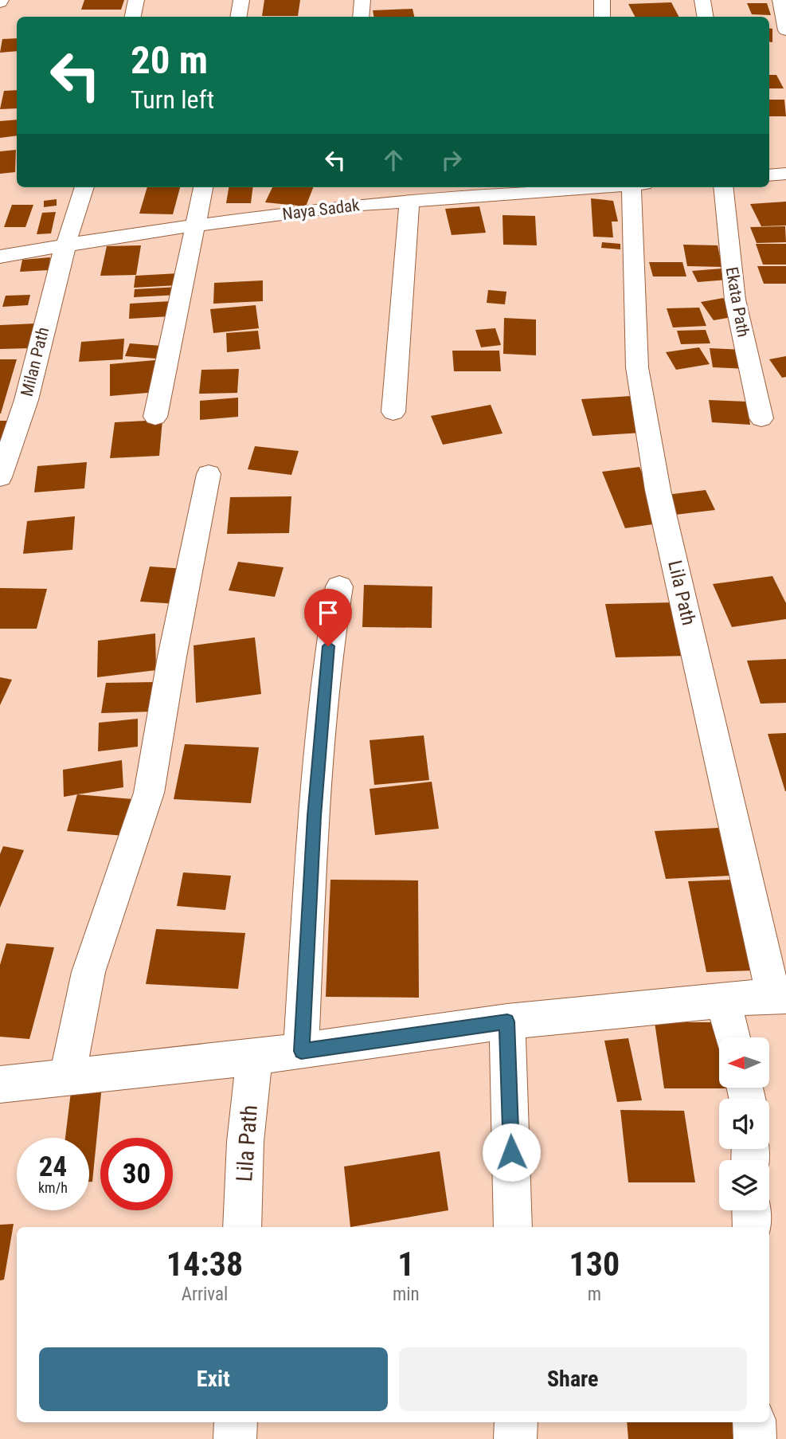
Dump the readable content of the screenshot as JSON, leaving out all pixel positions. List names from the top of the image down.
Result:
{
  "streets": {
    "street": [
      "Naya Sadak",
      "Ekata Path",
      "Milan Path",
      "Lila Path"
    ]
  },
  "crossings": [
    ["Naya Sadak", "Milan Path"]
  ],
  "north": "left",
  "page": {
    "turn": ["20 m", "Turn left"],
    "speed": "24 km/h",
    "limit": "30",
    "eta": [
      "14:38",
      "Arrival",
      "1",
      "min",
      "130",
      "m"
    ],
    "buttons": ["Exit", "Share"]
  }
}
